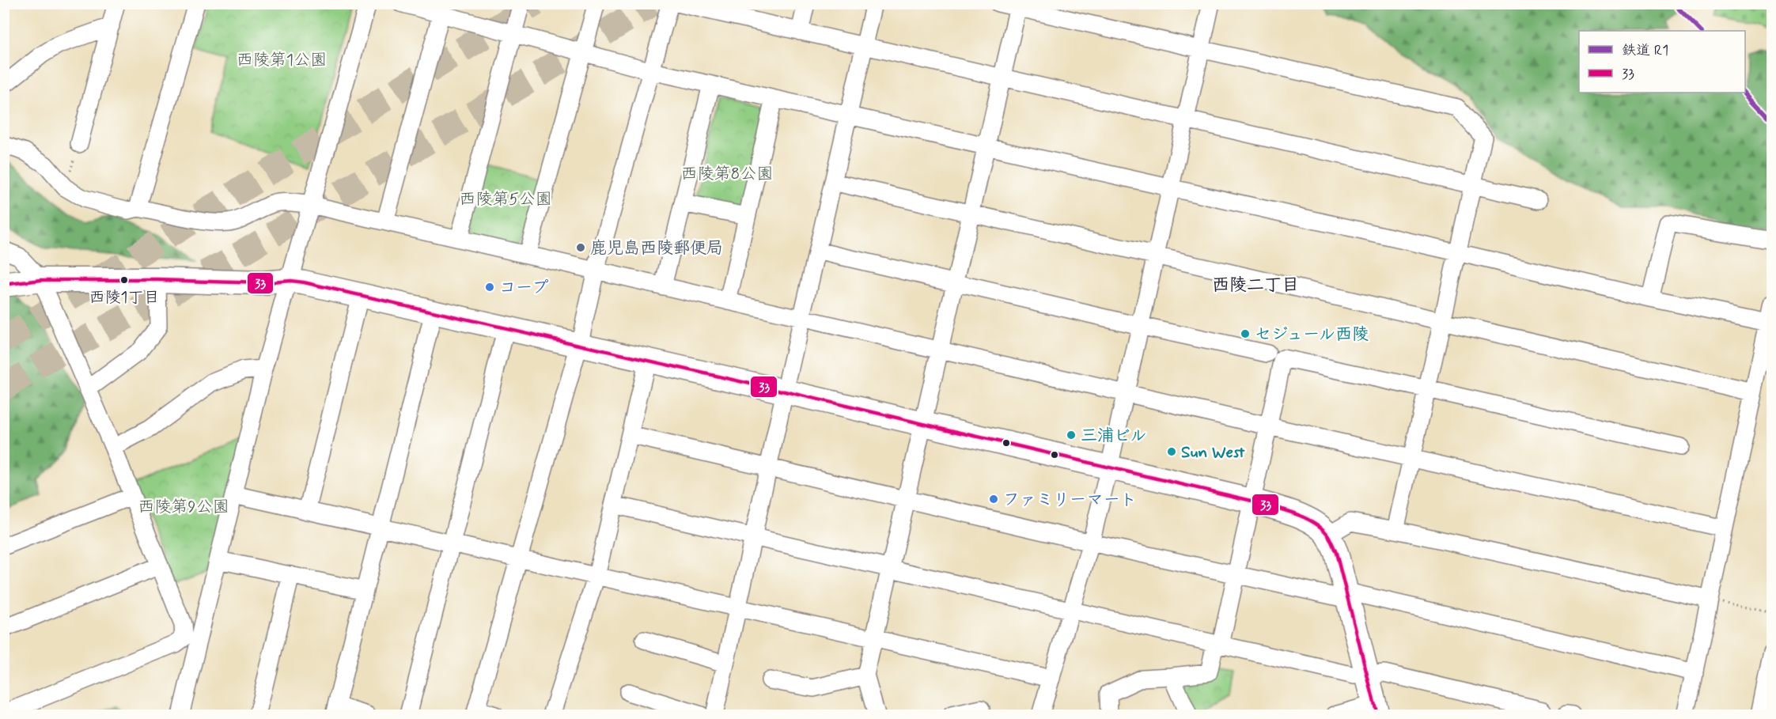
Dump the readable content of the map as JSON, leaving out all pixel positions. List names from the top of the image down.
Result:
{
  "districts": ["西陵二丁目"],
  "parks": [
    "西陵第1公園",
    "西陵第8公園",
    "西陵第5公園",
    "西陵第9公園"
  ],
  "places": [
    "鹿児島西陵郵便局",
    "西陵1丁目",
    "コープ",
    "セジュール西陵",
    "三浦ビル",
    "Sun West",
    "ファミリーマート"
  ],
  "lines": ["rail line R1", "transit line 33"],
  "legend": ["鉄道 R1", "33"]
}
